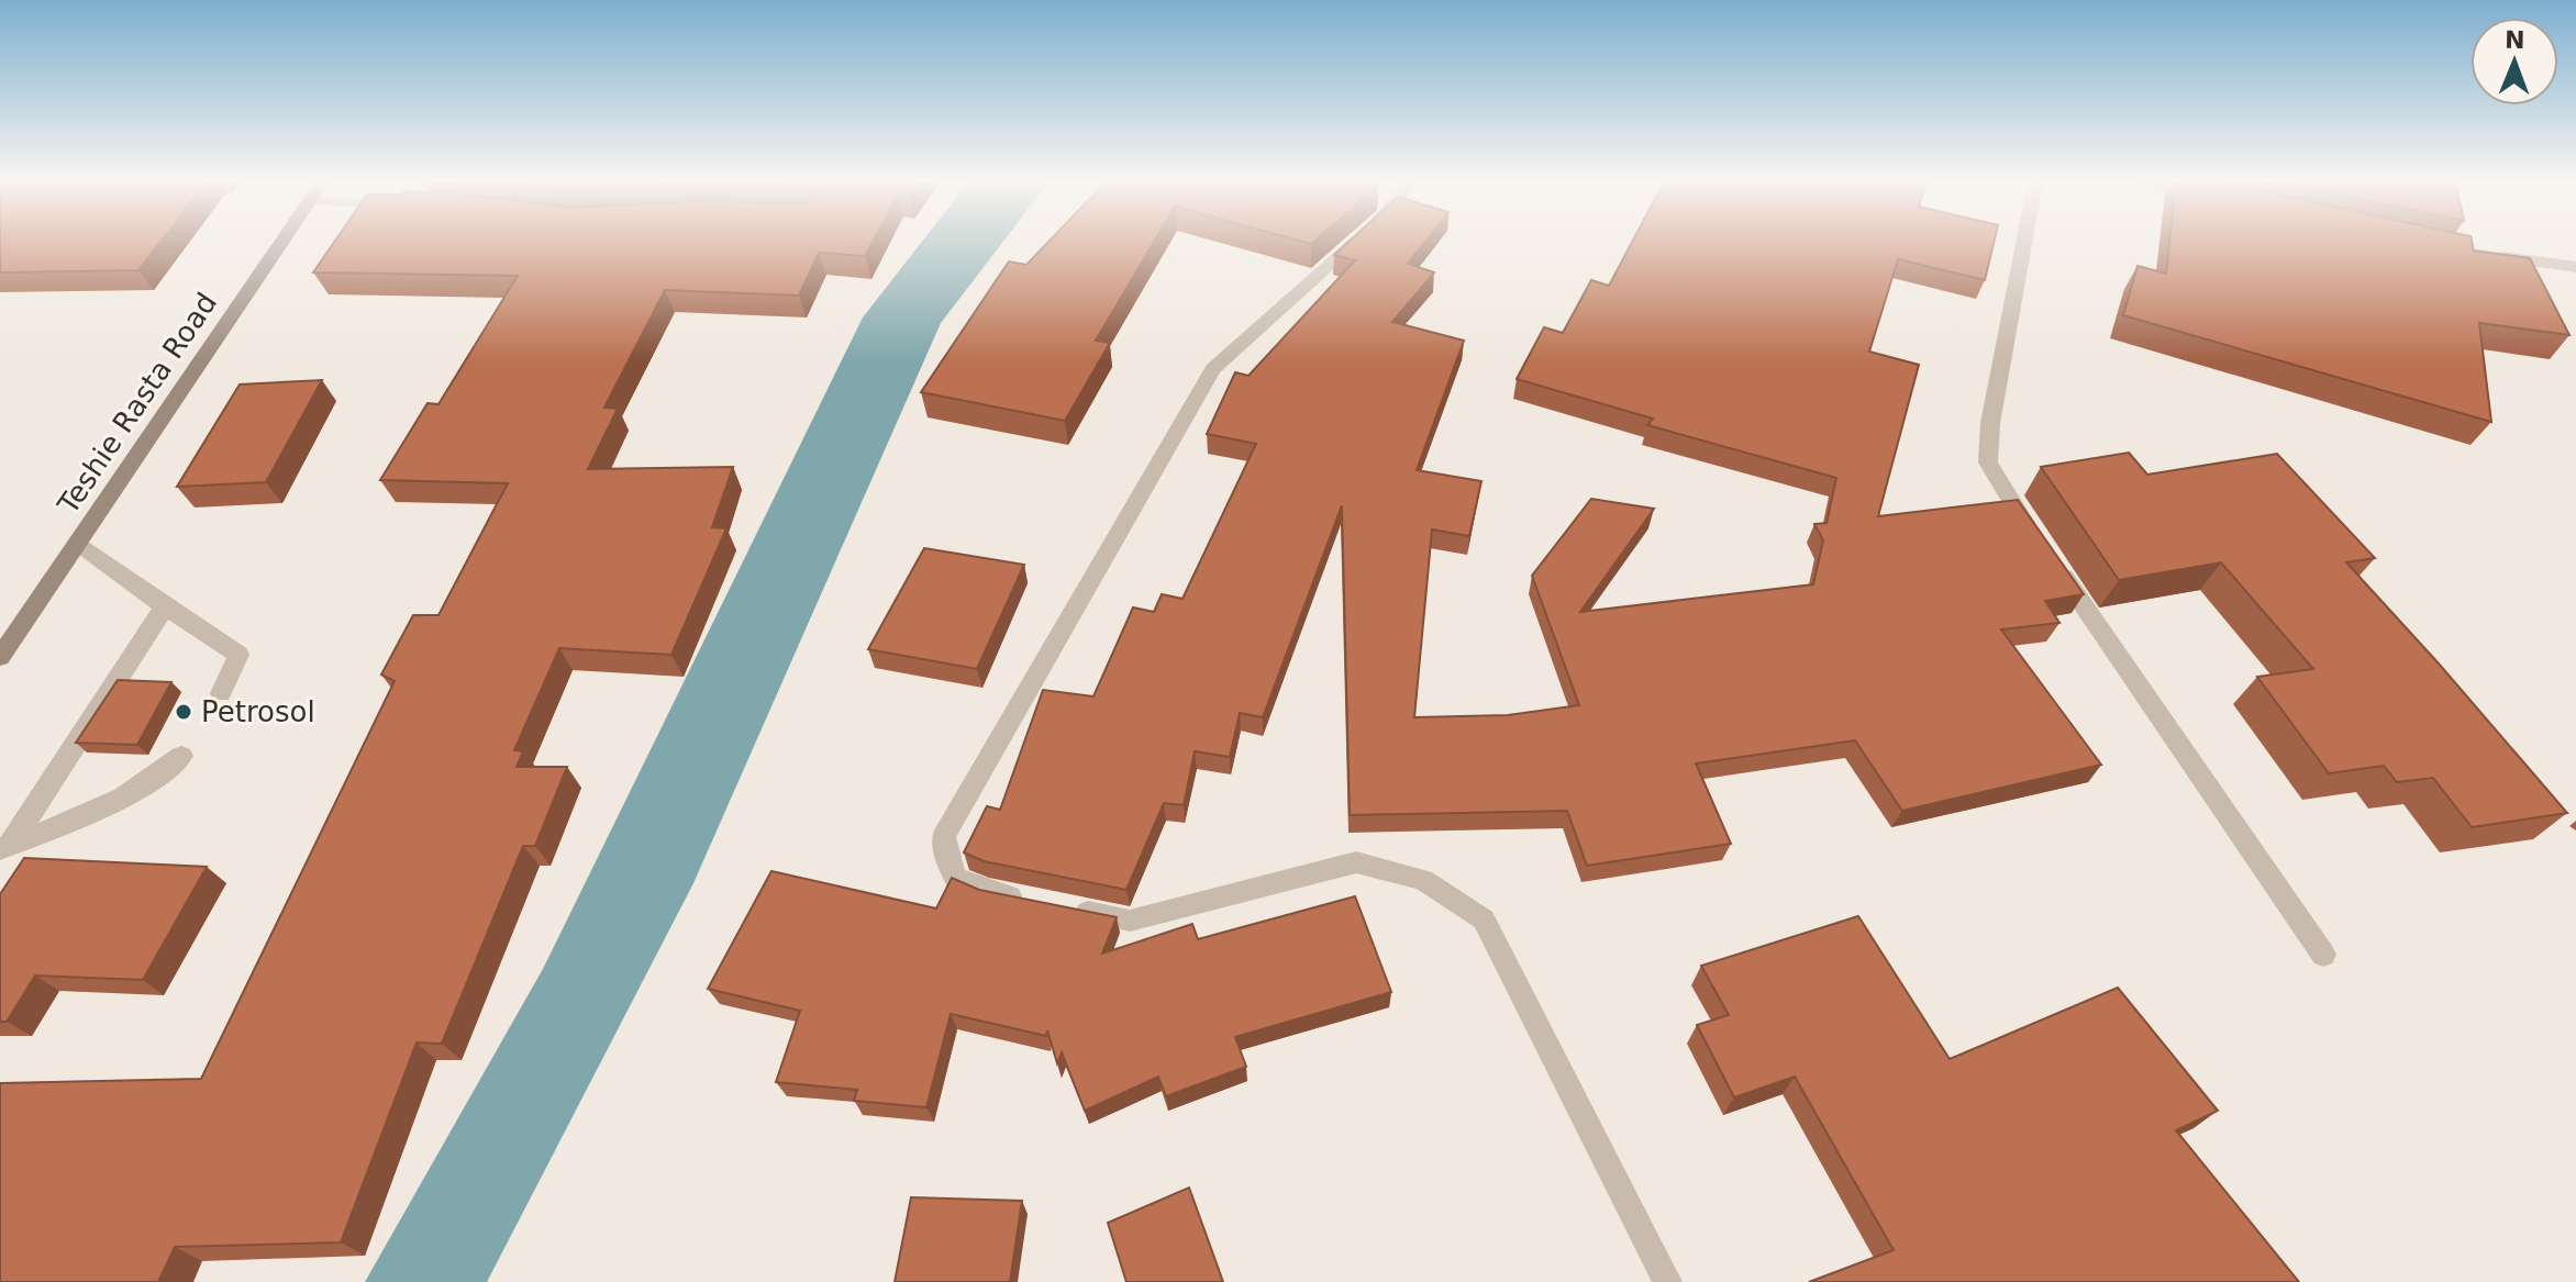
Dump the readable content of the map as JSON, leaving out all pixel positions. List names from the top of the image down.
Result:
{
  "streets": {
    "main road": ["Teshie Rasta Road"]
  },
  "places": ["Petrosol"],
  "north": "top"
}
